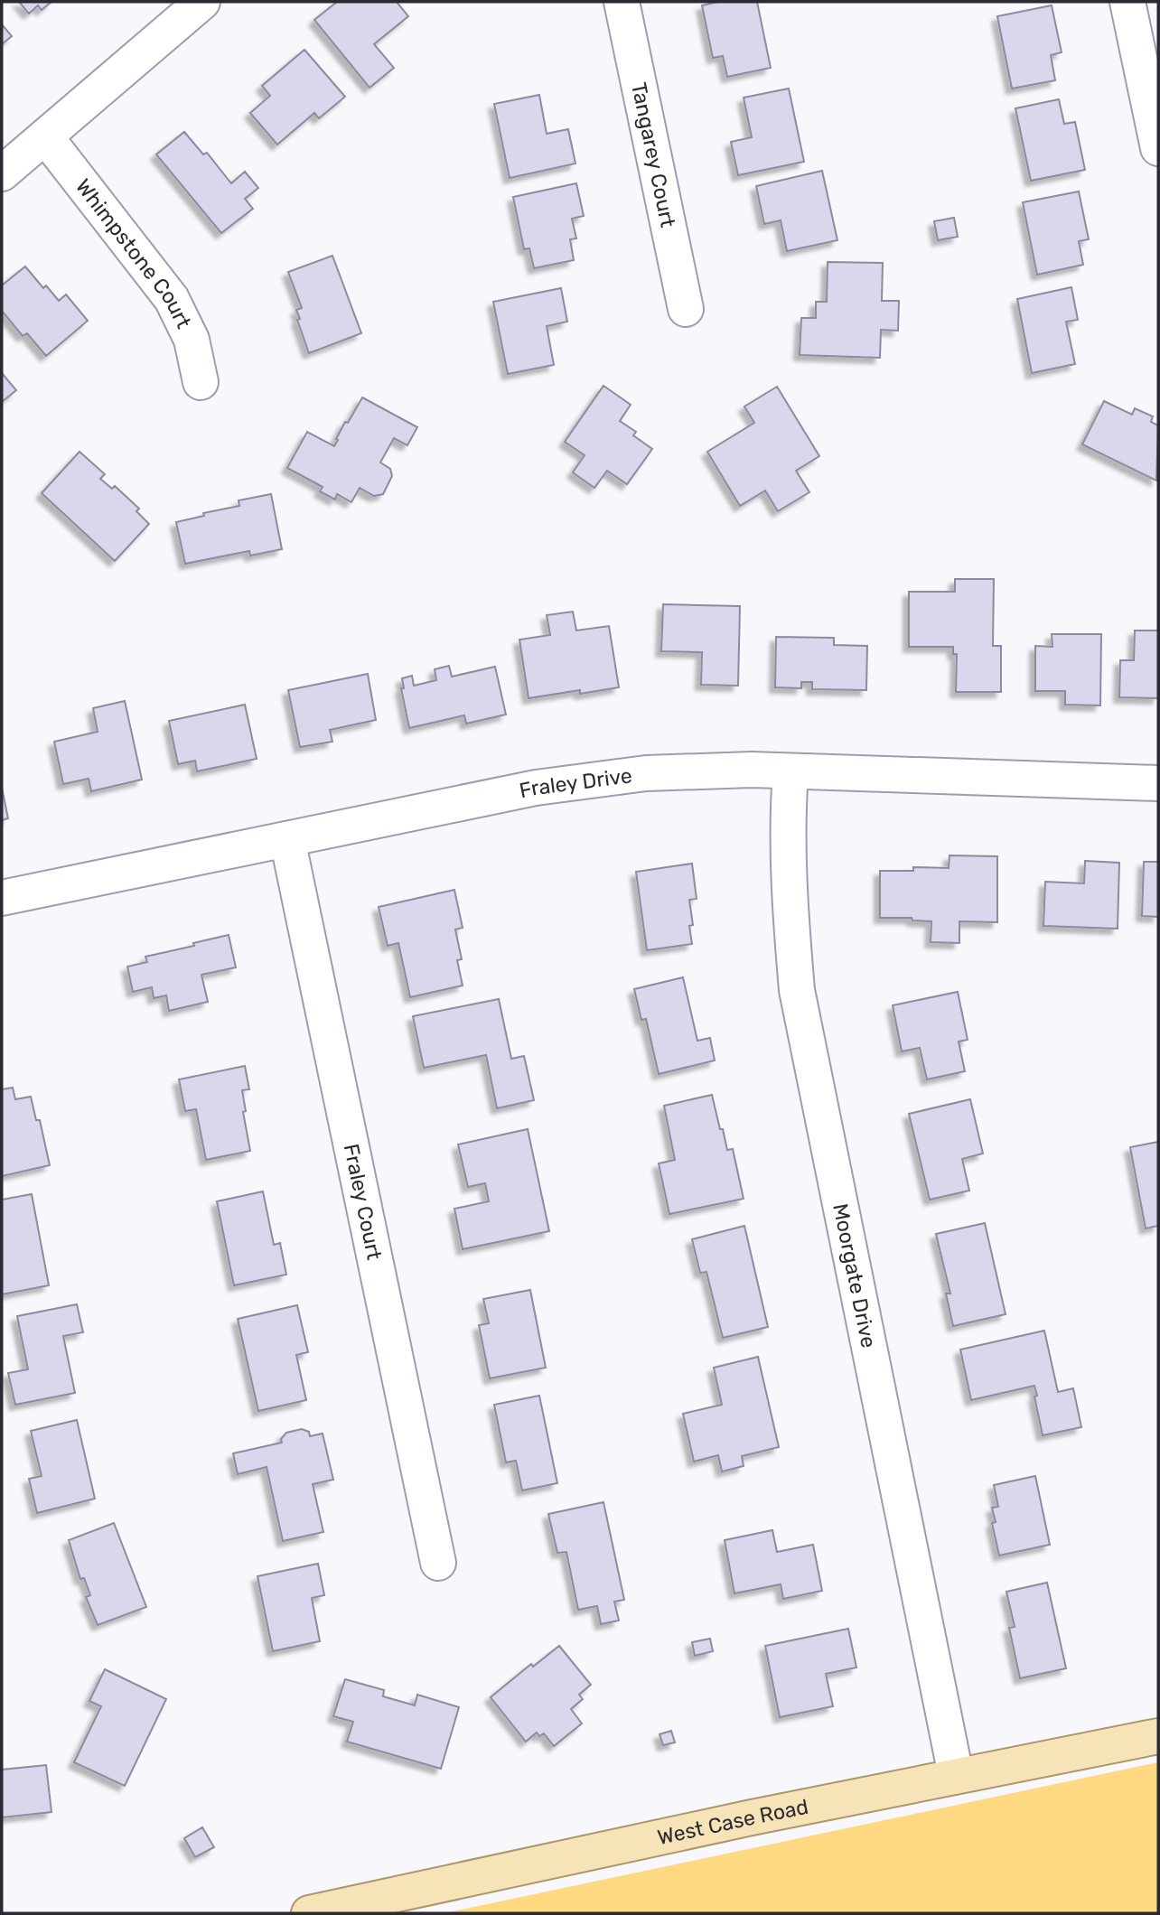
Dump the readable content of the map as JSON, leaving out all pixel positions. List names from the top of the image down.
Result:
{
  "streets": {
    "main road": ["West Case Road"],
    "street": [
      "Tangarey Court",
      "Whimpstone Court",
      "Fraley Drive",
      "Fraley Court",
      "Moorgate Drive"
    ]
  },
  "crossings": [
    ["Fraley Drive", "Fraley Court"],
    ["Fraley Drive", "Moorgate Drive"],
    ["Moorgate Drive", "West Case Road"]
  ]
}
